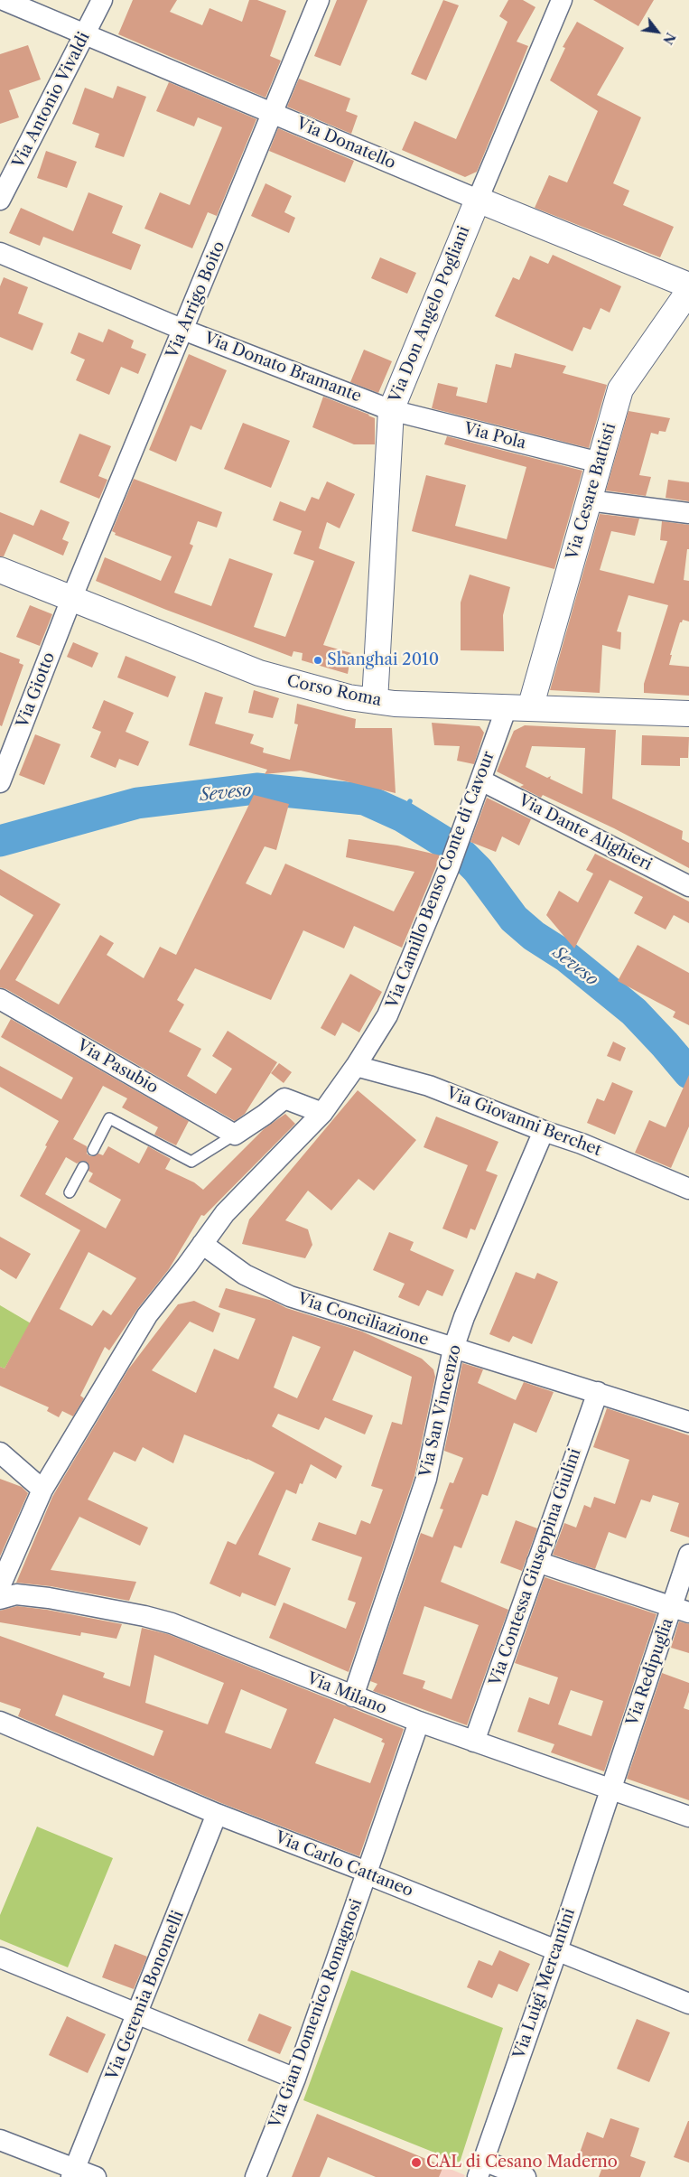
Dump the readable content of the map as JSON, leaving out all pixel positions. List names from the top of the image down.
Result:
{
  "streets": {
    "street": [
      "Via Antonio Vivaldi",
      "Via Donatello",
      "Via Arrigo Boito",
      "Via Don Angelo Pogliani",
      "Via Donato Bramante",
      "Via Pola",
      "Via Cesare Battisti",
      "Via Giotto",
      "Corso Roma",
      "Via Dante Alighieri",
      "Via Camillo Benso Conte di Cavour",
      "Via Pasubio",
      "Via Giovanni Berchet",
      "Via Conciliazione",
      "Via San Vincenzo",
      "Via Contessa Giuseppina Giulini",
      "Via Redipuglia",
      "Via Milano",
      "Via Carlo Cattaneo",
      "Via Luigi Mercantini",
      "Via Geremia Bonomelli",
      "Via Gian Domenico Romagnosi"
    ]
  },
  "crossings": [
    ["Via Antonio Vivaldi", "Via Donatello"],
    ["Via Donatello", "Via Arrigo Boito"],
    ["Via Donatello", "Via Don Angelo Pogliani"],
    ["Via Arrigo Boito", "Via Donato Bramante"],
    ["Via Arrigo Boito", "Via Giotto"],
    ["Via Arrigo Boito", "Corso Roma"],
    ["Via Don Angelo Pogliani", "Via Donato Bramante"],
    ["Via Don Angelo Pogliani", "Via Pola"],
    ["Via Don Angelo Pogliani", "Corso Roma"],
    ["Via Donato Bramante", "Via Pola"],
    ["Via Pola", "Via Cesare Battisti"],
    ["Via Cesare Battisti", "Corso Roma"],
    ["Via Cesare Battisti", "Via Camillo Benso Conte di Cavour"],
    ["Via Giotto", "Corso Roma"],
    ["Corso Roma", "Via Camillo Benso Conte di Cavour"],
    ["Via Dante Alighieri", "Via Camillo Benso Conte di Cavour"],
    ["Via Camillo Benso Conte di Cavour", "Via Giovanni Berchet"],
    ["Via Camillo Benso Conte di Cavour", "Via Conciliazione"],
    ["Via Giovanni Berchet", "Via San Vincenzo"],
    ["Via Conciliazione", "Via San Vincenzo"],
    ["Via Conciliazione", "Via Contessa Giuseppina Giulini"],
    ["Via San Vincenzo", "Via Milano"],
    ["Via Contessa Giuseppina Giulini", "Via Milano"],
    ["Via Redipuglia", "Via Milano"],
    ["Via Redipuglia", "Via Luigi Mercantini"],
    ["Via Milano", "Via Luigi Mercantini"],
    ["Via Milano", "Via Gian Domenico Romagnosi"],
    ["Via Carlo Cattaneo", "Via Luigi Mercantini"],
    ["Via Carlo Cattaneo", "Via Geremia Bonomelli"],
    ["Via Carlo Cattaneo", "Via Gian Domenico Romagnosi"]
  ],
  "water": ["Seveso"],
  "places": ["Shanghai 2010", "CAL di Cesano Maderno"],
  "north": "bottom right"
}
